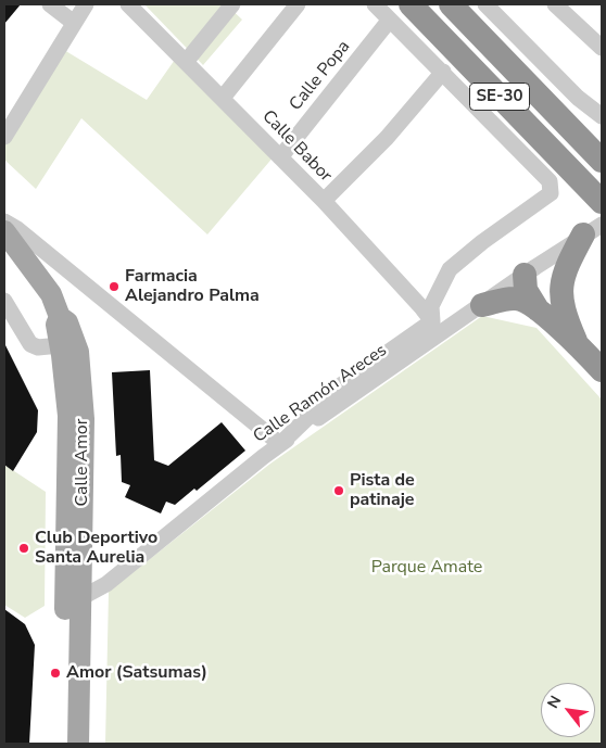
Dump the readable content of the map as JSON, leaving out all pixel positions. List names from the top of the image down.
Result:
{
  "streets": {
    "highway": ["SE-30"],
    "main road": ["Calle Amor"],
    "street": ["Calle Popa", "Calle Babor", "Calle Ramón Areces"]
  },
  "crossings": [
    ["Calle Popa", "Calle Babor"],
    ["Calle Ramón Areces", "Calle Amor"]
  ],
  "parks": ["Parque Amate"],
  "places": [
    "Farmacia Alejandro Palma",
    "Pista de patinaje",
    "Club Deportivo Santa Aurelia",
    "Amor (Satsumas)"
  ],
  "north": "top left"
}
